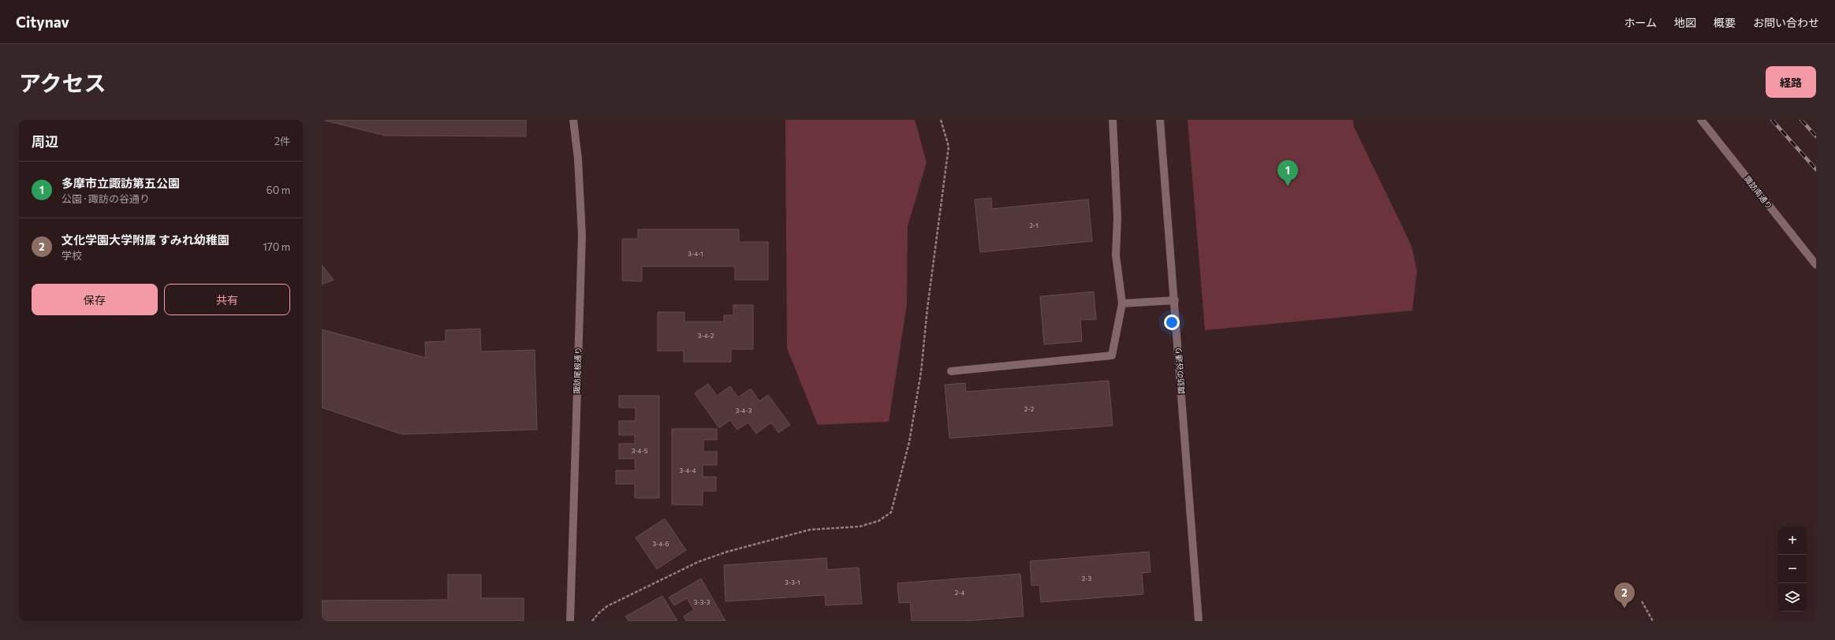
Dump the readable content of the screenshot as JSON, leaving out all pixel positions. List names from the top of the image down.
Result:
{
  "streets": {
    "street": ["諏訪南通り", "諏訪尾根通り", "諏訪の谷通り"]
  },
  "house_numbers": [
    "2-1",
    "3-4-1",
    "3-4-2",
    "2-2",
    "3-4-3",
    "3-4-5",
    "3-4-4",
    "3-4-6",
    "2-3",
    "3-3-1",
    "2-4",
    "3-3-3"
  ],
  "page": {
    "header": "Citynav",
    "nav": [
      "ホーム",
      "地図",
      "概要",
      "お問い合わせ"
    ],
    "title": "アクセス",
    "buttons": [
      "経路",
      ["保存", "共有"]
    ],
    "heading": ["周辺", "2件"],
    "pins": ["1", "2"],
    "list": [
      {
        "mark": "1",
        "name": "多摩市立諏訪第五公園",
        "note": "公園 · 諏訪の谷通り",
        "value": "60 m"
      },
      {
        "mark": "2",
        "name": "文化学園大学附属 すみれ幼稚園",
        "note": "学校",
        "value": "170 m"
      }
    ],
    "map_buttons": ["+", "−"]
  }
}
